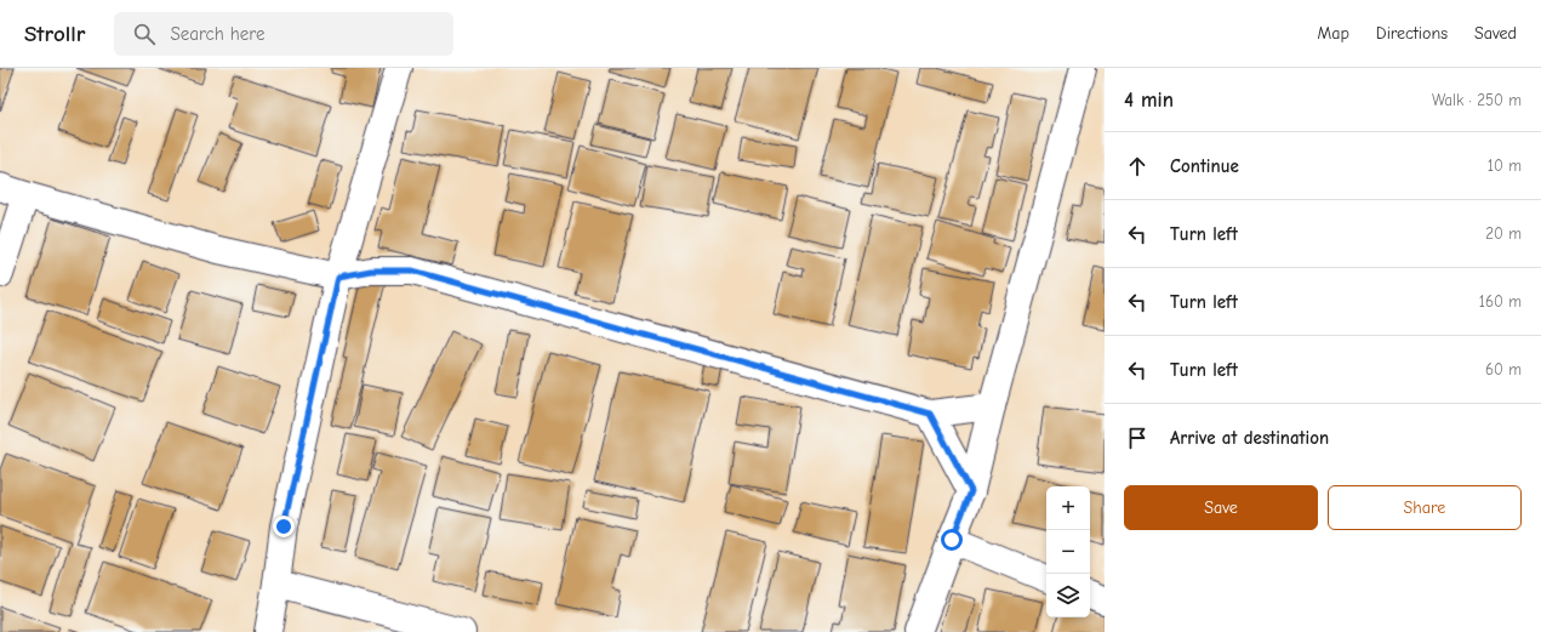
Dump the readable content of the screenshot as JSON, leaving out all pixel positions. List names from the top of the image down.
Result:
{
  "page": {
    "header": "Strollr",
    "search": "Search here",
    "nav": ["Map", "Directions", "Saved"],
    "heading": ["4 min", "Walk · 250 m"],
    "list": [
      ["Continue", "10 m"],
      ["Turn left", "20 m"],
      ["Turn left", "160 m"],
      ["Turn left", "60 m"],
      "Arrive at destination"
    ],
    "buttons": ["Save", "Share"],
    "map_buttons": ["+", "−"]
  }
}
